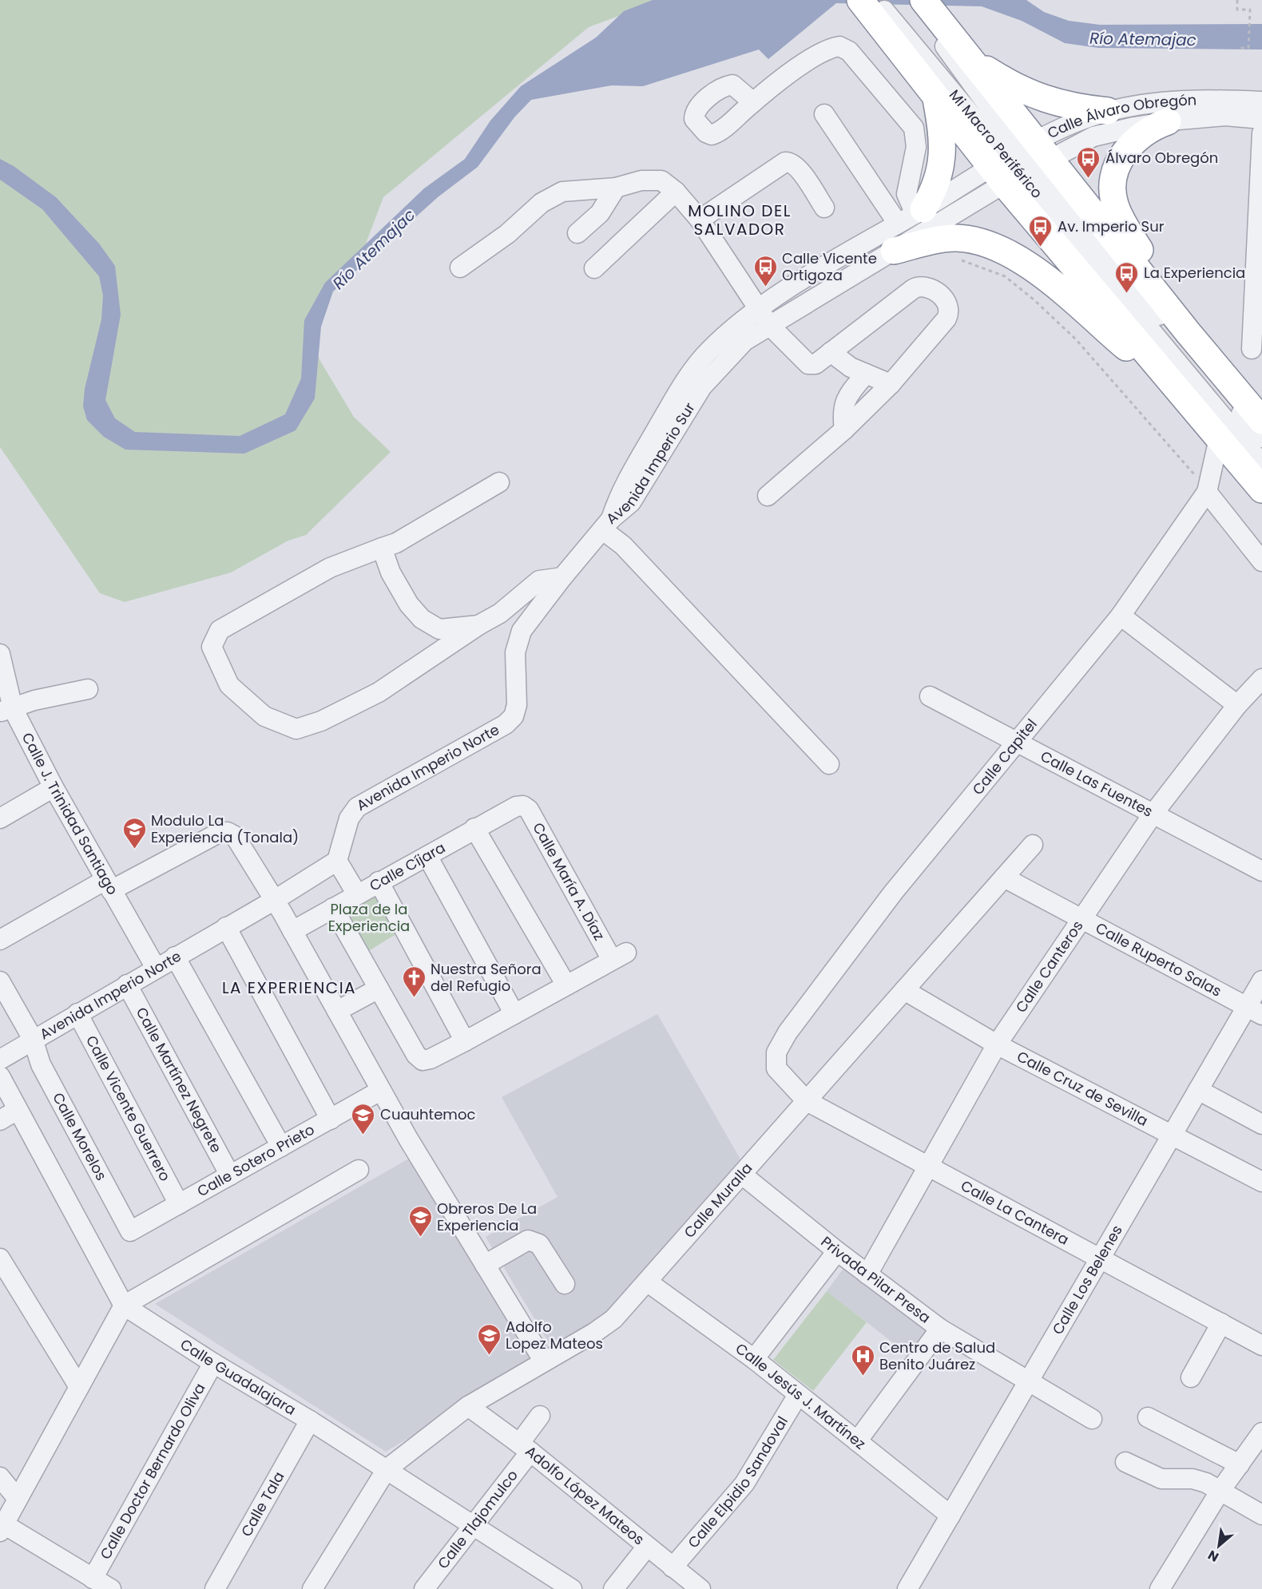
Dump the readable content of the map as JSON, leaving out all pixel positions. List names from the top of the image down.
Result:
{
  "streets": {
    "street": [
      "Calle Álvaro Obregón",
      "Mi Macro Periférico",
      "Avenida Imperio Sur",
      "Calle Capitel",
      "Avenida Imperio Norte",
      "Calle Las Fuentes",
      "Calle J. Trinidad Santiago",
      "Calle Cíjara",
      "Calle María A. Díaz",
      "Calle Ruperto Salas",
      "Calle Canteros",
      "Calle Martínez Negrete",
      "Calle Cruz de Sevilla",
      "Calle Vicente Guerrero",
      "Calle Morelos",
      "Calle Sotero Prieto",
      "Calle Muralla",
      "Calle La Cantera",
      "Privada Pilar Presa",
      "Calle Los Belenes",
      "Calle Guadalajara",
      "Calle Jesús J. Martínez",
      "Calle Doctor Bernardo Oliva",
      "Calle Elpidio Sandoval",
      "Adolfo López Mateos",
      "Calle Tala",
      "Calle Tlajomulco"
    ]
  },
  "crossings": [
    ["Calle Álvaro Obregón", "Mi Macro Periférico"],
    ["Calle Álvaro Obregón", "Avenida Imperio Sur"],
    ["Mi Macro Periférico", "Avenida Imperio Sur"],
    ["Avenida Imperio Sur", "Avenida Imperio Norte"],
    ["Calle Capitel", "Calle Las Fuentes"],
    ["Calle Capitel", "Calle La Cantera"],
    ["Avenida Imperio Norte", "Calle J. Trinidad Santiago"],
    ["Avenida Imperio Norte", "Calle Martínez Negrete"],
    ["Avenida Imperio Norte", "Calle Vicente Guerrero"],
    ["Avenida Imperio Norte", "Calle Morelos"],
    ["Calle Las Fuentes", "Calle Canteros"],
    ["Calle Cíjara", "Calle María A. Díaz"],
    ["Calle Ruperto Salas", "Calle Canteros"],
    ["Calle Ruperto Salas", "Calle Muralla"],
    ["Calle Ruperto Salas", "Calle Los Belenes"],
    ["Calle Canteros", "Calle Cruz de Sevilla"],
    ["Calle Canteros", "Calle La Cantera"],
    ["Calle Canteros", "Privada Pilar Presa"],
    ["Calle Martínez Negrete", "Calle Sotero Prieto"],
    ["Calle Cruz de Sevilla", "Calle Muralla"],
    ["Calle Cruz de Sevilla", "Calle Los Belenes"],
    ["Calle Vicente Guerrero", "Calle Sotero Prieto"],
    ["Calle Morelos", "Calle Sotero Prieto"],
    ["Calle Muralla", "Calle La Cantera"],
    ["Calle Muralla", "Privada Pilar Presa"],
    ["Calle Muralla", "Calle Guadalajara"],
    ["Calle Muralla", "Calle Jesús J. Martínez"],
    ["Calle Muralla", "Adolfo López Mateos"],
    ["Calle La Cantera", "Calle Los Belenes"],
    ["Privada Pilar Presa", "Calle Los Belenes"],
    ["Calle Los Belenes", "Calle Jesús J. Martínez"],
    ["Calle Guadalajara", "Calle Doctor Bernardo Oliva"],
    ["Calle Guadalajara", "Calle Tala"],
    ["Calle Guadalajara", "Calle Tlajomulco"],
    ["Calle Jesús J. Martínez", "Calle Elpidio Sandoval"],
    ["Calle Elpidio Sandoval", "Adolfo López Mateos"],
    ["Adolfo López Mateos", "Calle Tlajomulco"]
  ],
  "districts": ["MOLINO DEL SALVADOR", "LA EXPERIENCIA"],
  "water": ["Río Atemajac"],
  "parks": ["Plaza de la Experiencia"],
  "places": {
    "bus stop": [
      "Álvaro Obregón",
      "Av. Imperio Sur",
      "Calle Vicente Ortigoza",
      "La Experiencia"
    ],
    "school or university": [
      "Modulo La Experiencia (Tonala)",
      "Cuauhtemoc",
      "Obreros De La Experiencia",
      "Adolfo Lopez Mateos"
    ],
    "church": ["Nuestra Señora del Refugio"],
    "hospital": ["Centro de Salud Benito Juárez"]
  },
  "north": "bottom left"
}
